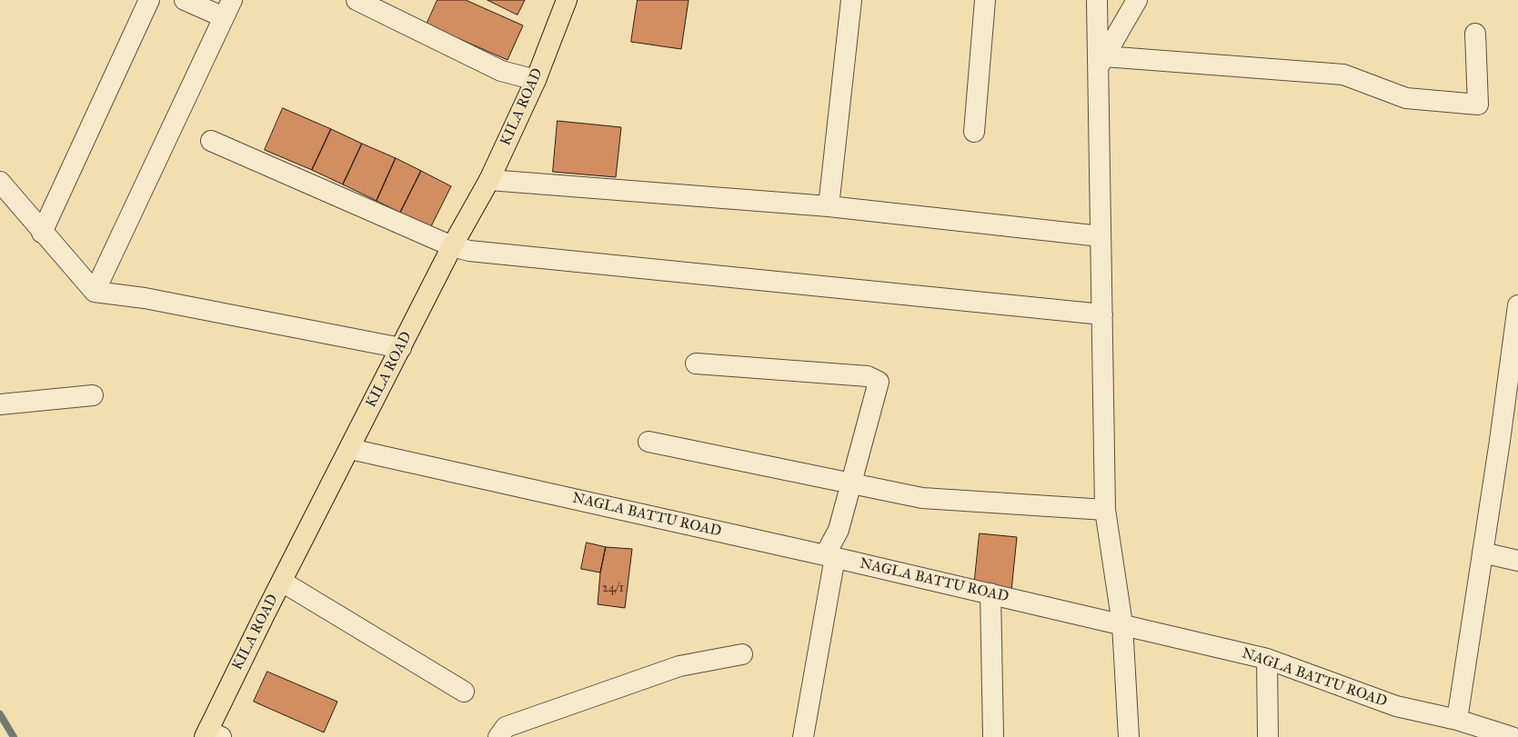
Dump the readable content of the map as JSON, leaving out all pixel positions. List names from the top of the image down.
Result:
{
  "streets": {
    "main road": ["KILA ROAD"],
    "street": ["NAGLA BATTU ROAD"]
  },
  "crossings": [
    ["KILA ROAD", "NAGLA BATTU ROAD"]
  ],
  "house_numbers": ["24/1"]
}
